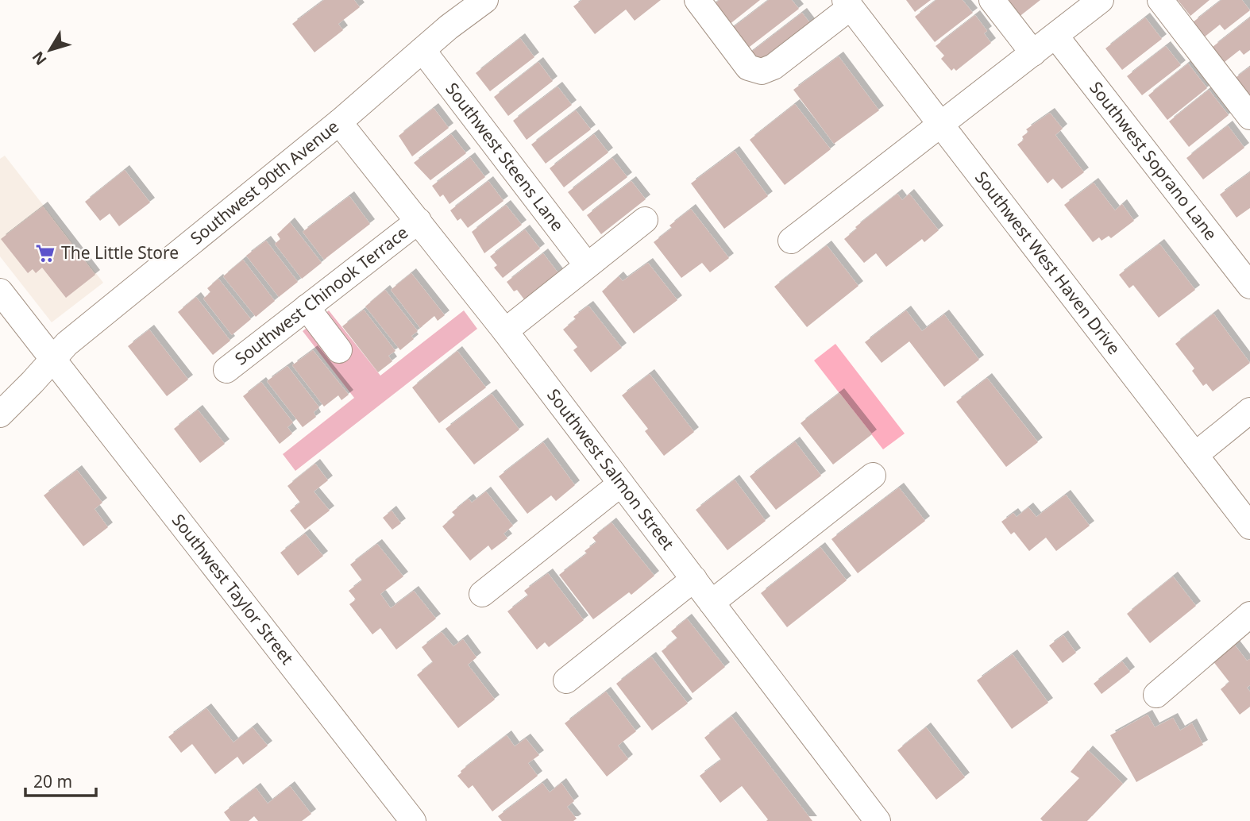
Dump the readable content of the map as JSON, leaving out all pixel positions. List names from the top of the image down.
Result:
{
  "streets": {
    "street": [
      "Southwest Steens Lane",
      "Southwest Soprano Lane",
      "Southwest 90th Avenue",
      "Southwest West Haven Drive",
      "Southwest Chinook Terrace",
      "Southwest Salmon Street",
      "Southwest Taylor Street"
    ]
  },
  "crossings": [
    ["Southwest Steens Lane", "Southwest 90th Avenue"],
    ["Southwest 90th Avenue", "Southwest Salmon Street"],
    ["Southwest 90th Avenue", "Southwest Taylor Street"],
    ["Southwest Chinook Terrace", "Southwest Salmon Street"]
  ],
  "places": {
    "supermarket": ["The Little Store"]
  },
  "scale_bar": "20 m",
  "north": "bottom left"
}
